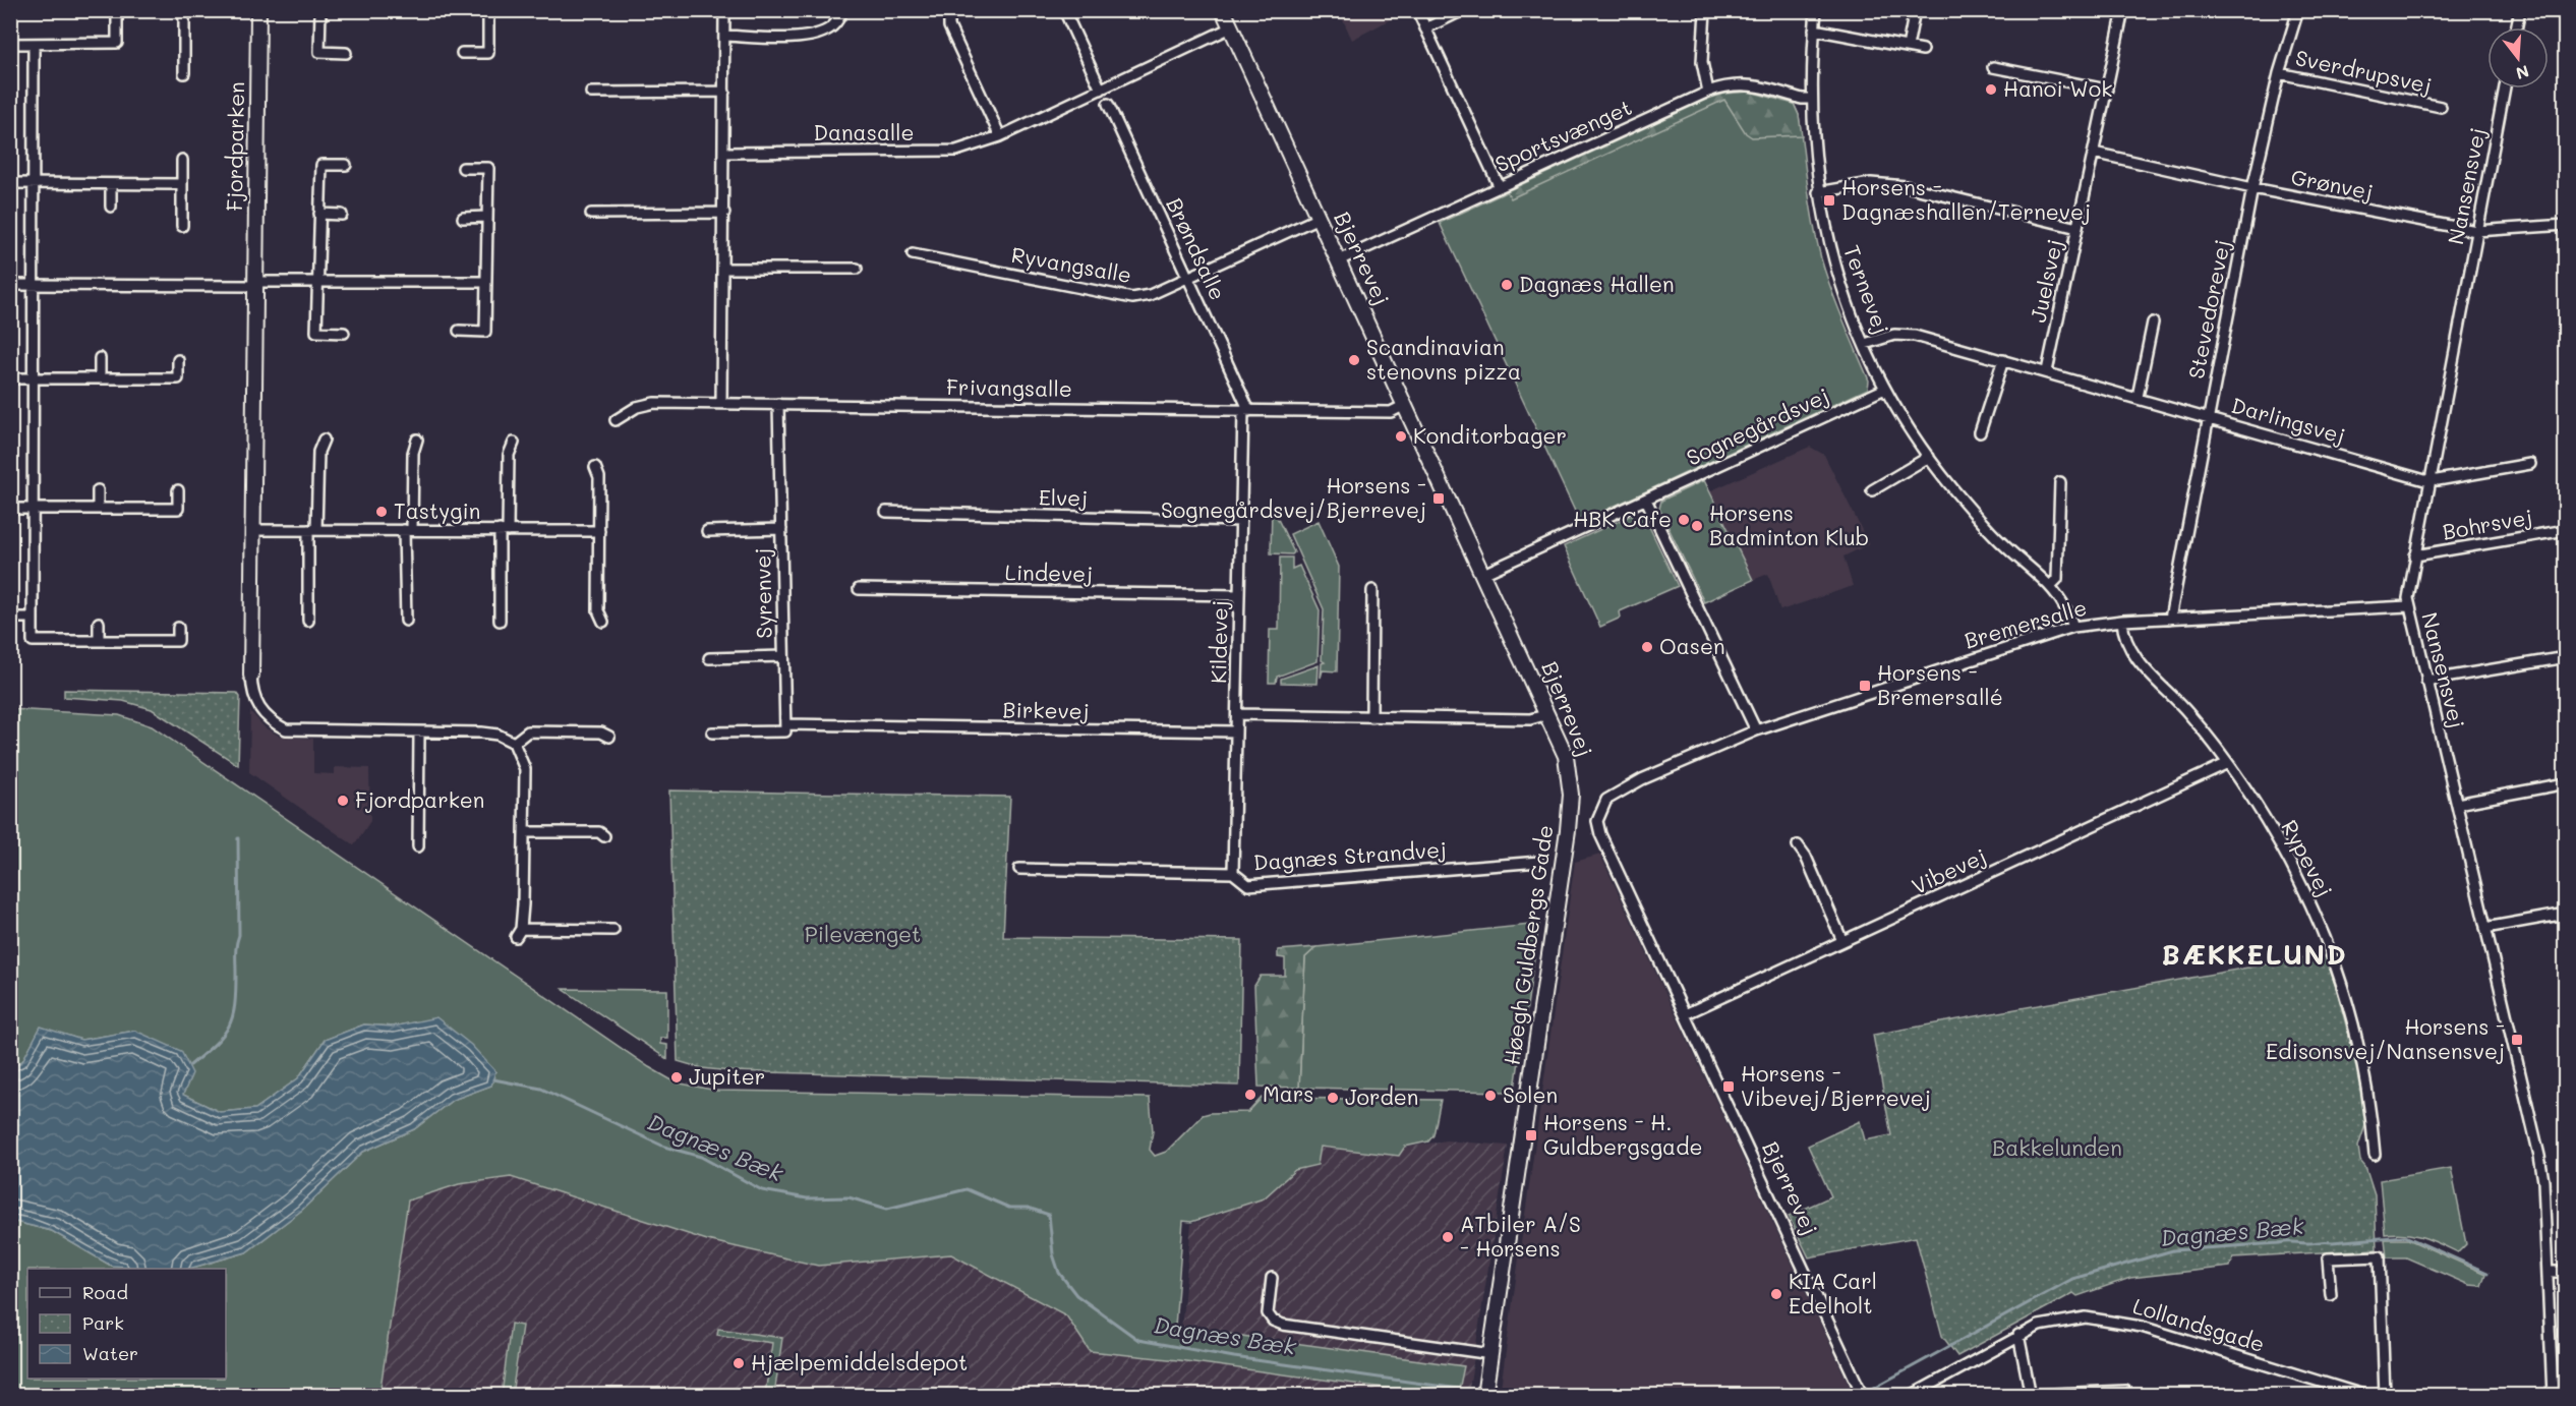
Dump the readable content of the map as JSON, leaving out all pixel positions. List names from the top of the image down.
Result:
{
  "streets": {
    "street": [
      "Sverdrupsvej",
      "Danasalle",
      "Sportsvænget",
      "Fjordparken",
      "Grønvej",
      "Nansensvej",
      "Brøndsalle",
      "Bjerrevej",
      "Ryvangsalle",
      "Juelsvej",
      "Ternevej",
      "Stevedorevej",
      "Frivangsalle",
      "Darlingsvej",
      "Sognegårdsvej",
      "Elvej",
      "Bohrsvej",
      "Lindevej",
      "Syrenvej",
      "Bremersalle",
      "Kildevej",
      "Birkevej",
      "Dagnæs Strandvej",
      "Rypevej",
      "Vibevej",
      "Høegh Guldbergs Gade",
      "Lollandsgade"
    ]
  },
  "crossings": [
    ["Sverdrupsvej", "Stevedorevej"],
    ["Danasalle", "Bjerrevej"],
    ["Sportsvænget", "Bjerrevej"],
    ["Sportsvænget", "Ternevej"],
    ["Grønvej", "Nansensvej"],
    ["Grønvej", "Juelsvej"],
    ["Grønvej", "Stevedorevej"],
    ["Nansensvej", "Darlingsvej"],
    ["Nansensvej", "Bohrsvej"],
    ["Nansensvej", "Bremersalle"],
    ["Brøndsalle", "Ryvangsalle"],
    ["Brøndsalle", "Frivangsalle"],
    ["Brøndsalle", "Kildevej"],
    ["Bjerrevej", "Ryvangsalle"],
    ["Bjerrevej", "Frivangsalle"],
    ["Bjerrevej", "Sognegårdsvej"],
    ["Bjerrevej", "Bremersalle"],
    ["Bjerrevej", "Vibevej"],
    ["Bjerrevej", "Høegh Guldbergs Gade"],
    ["Juelsvej", "Darlingsvej"],
    ["Ternevej", "Darlingsvej"],
    ["Ternevej", "Sognegårdsvej"],
    ["Ternevej", "Bremersalle"],
    ["Stevedorevej", "Darlingsvej"],
    ["Stevedorevej", "Bremersalle"],
    ["Frivangsalle", "Syrenvej"],
    ["Frivangsalle", "Kildevej"],
    ["Elvej", "Kildevej"],
    ["Lindevej", "Kildevej"],
    ["Syrenvej", "Birkevej"],
    ["Bremersalle", "Rypevej"],
    ["Kildevej", "Birkevej"],
    ["Kildevej", "Dagnæs Strandvej"],
    ["Rypevej", "Vibevej"]
  ],
  "districts": ["BÆKKELUND"],
  "water": ["Dagnæs Bæk"],
  "parks": ["Pilevænget", "Bakkelunden"],
  "places": {
    "other": [
      "Hanoi Wok",
      "Dagnæs Hallen",
      "Scandinavian stenovns pizza",
      "Konditorbager",
      "Tastygin",
      "HBK Cafe",
      "Horsens Badminton Klub",
      "Oasen",
      "Fjordparken",
      "Jupiter",
      "Mars",
      "Solen",
      "Jorden",
      "ATbiler A/S - Horsens",
      "KIA Carl Edelholt",
      "Hjælpemiddelsdepot"
    ],
    "transit": [
      "Horsens - Dagnæshallen/Ternevej",
      "Horsens - Sognegårdsvej/Bjerrevej",
      "Horsens - Bremersallé",
      "Horsens - Edisonsvej/Nansensvej",
      "Horsens - Vibevej/Bjerrevej",
      "Horsens - H. Guldbergsgade"
    ]
  },
  "legend": ["Road", "Park", "Water"],
  "north": "bottom"
}
